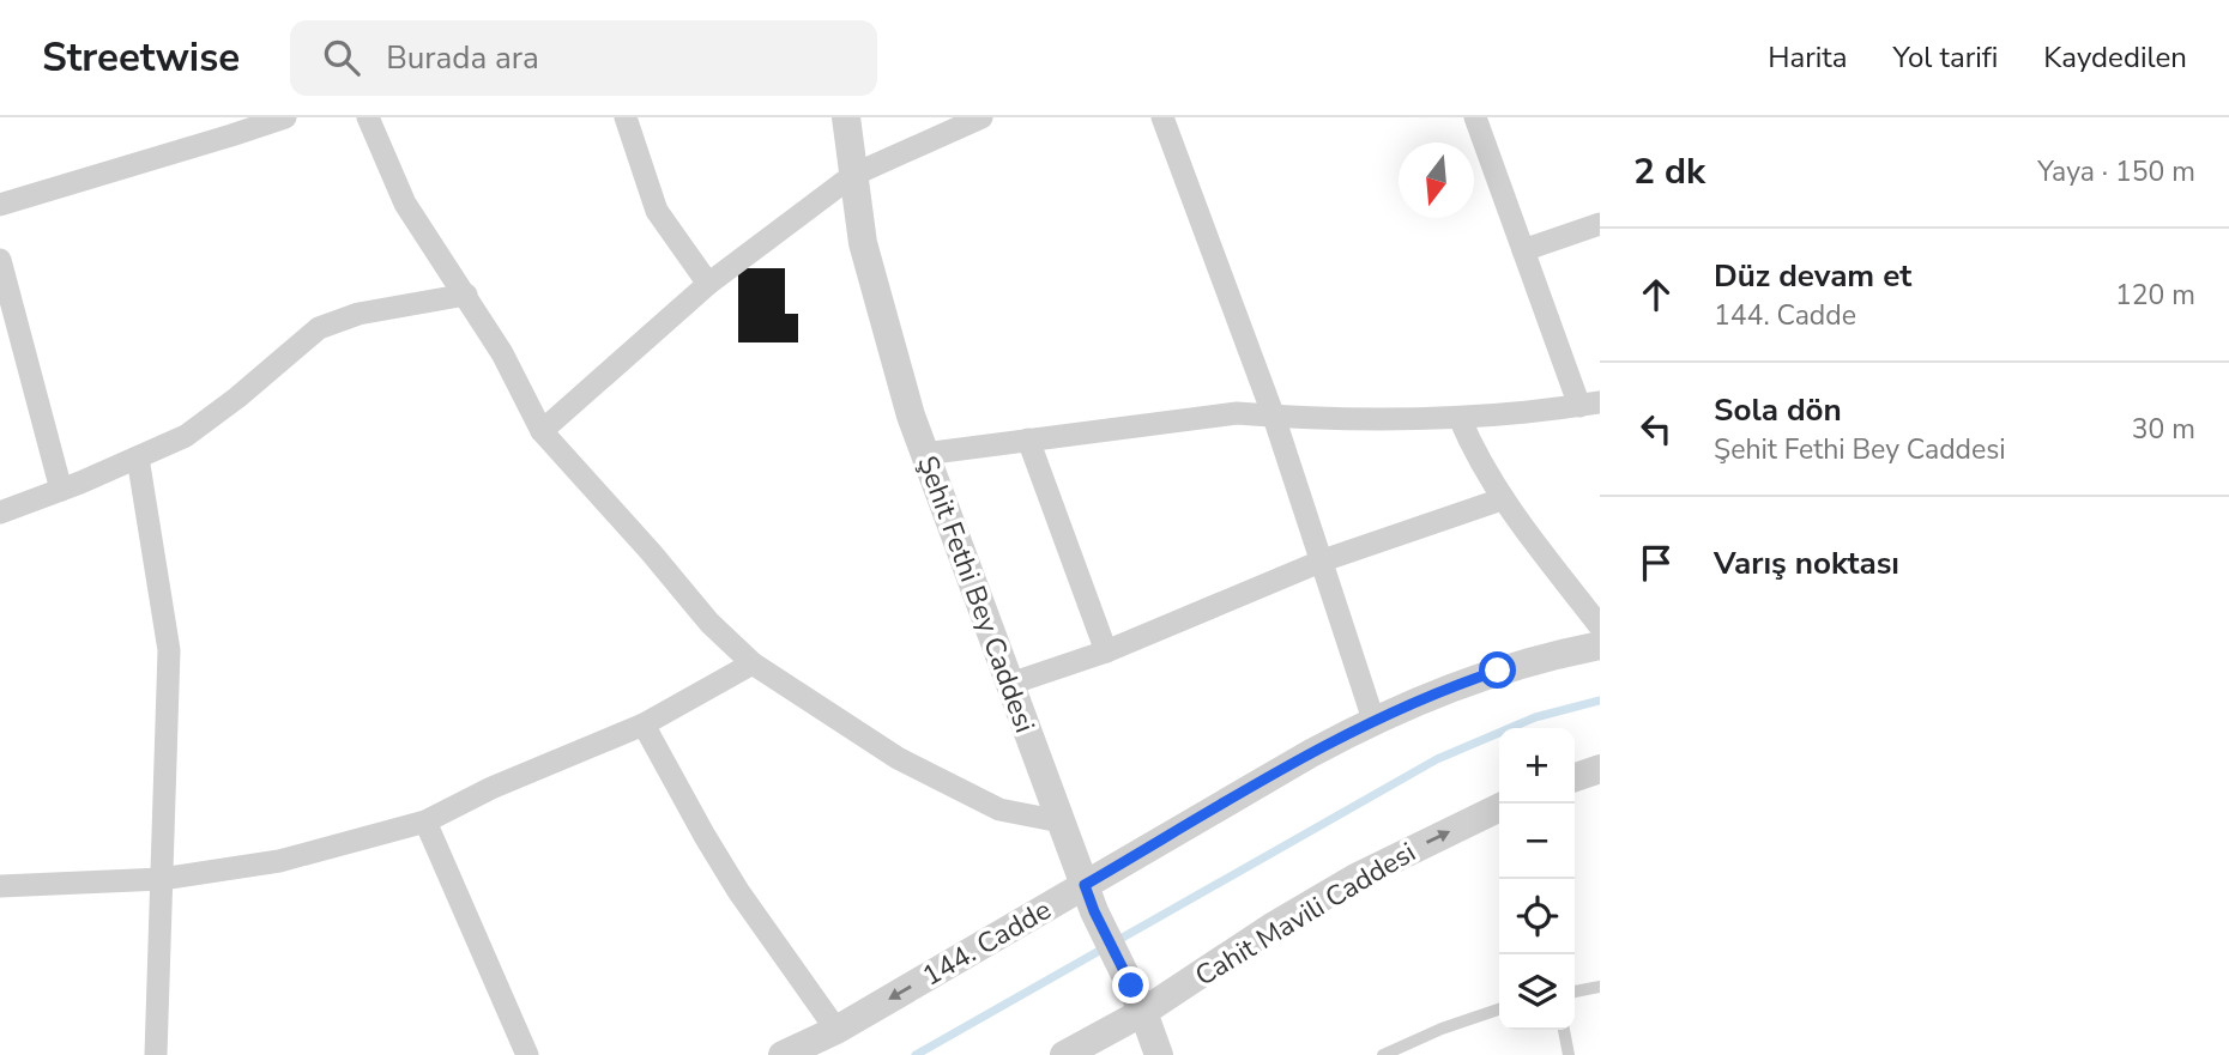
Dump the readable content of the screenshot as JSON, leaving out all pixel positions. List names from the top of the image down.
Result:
{
  "streets": {
    "street": ["Şehit Fethi Bey Caddesi", "Cahit Mavili Caddesi", "144. Cadde"]
  },
  "crossings": [
    ["Şehit Fethi Bey Caddesi", "Cahit Mavili Caddesi"],
    ["Şehit Fethi Bey Caddesi", "144. Cadde"]
  ],
  "one_way": ["Cahit Mavili Caddesi"],
  "north": "bottom",
  "page": {
    "header": "Streetwise",
    "search": "Burada ara",
    "nav": ["Harita", "Yol tarifi", "Kaydedilen"],
    "heading": ["2 dk", "Yaya · 150 m"],
    "list": [
      ["Düz devam et", "144. Cadde", "120 m"],
      ["Sola dön", "Şehit Fethi Bey Caddesi", "30 m"],
      "Varış noktası"
    ],
    "map_buttons": ["+", "−"]
  }
}
